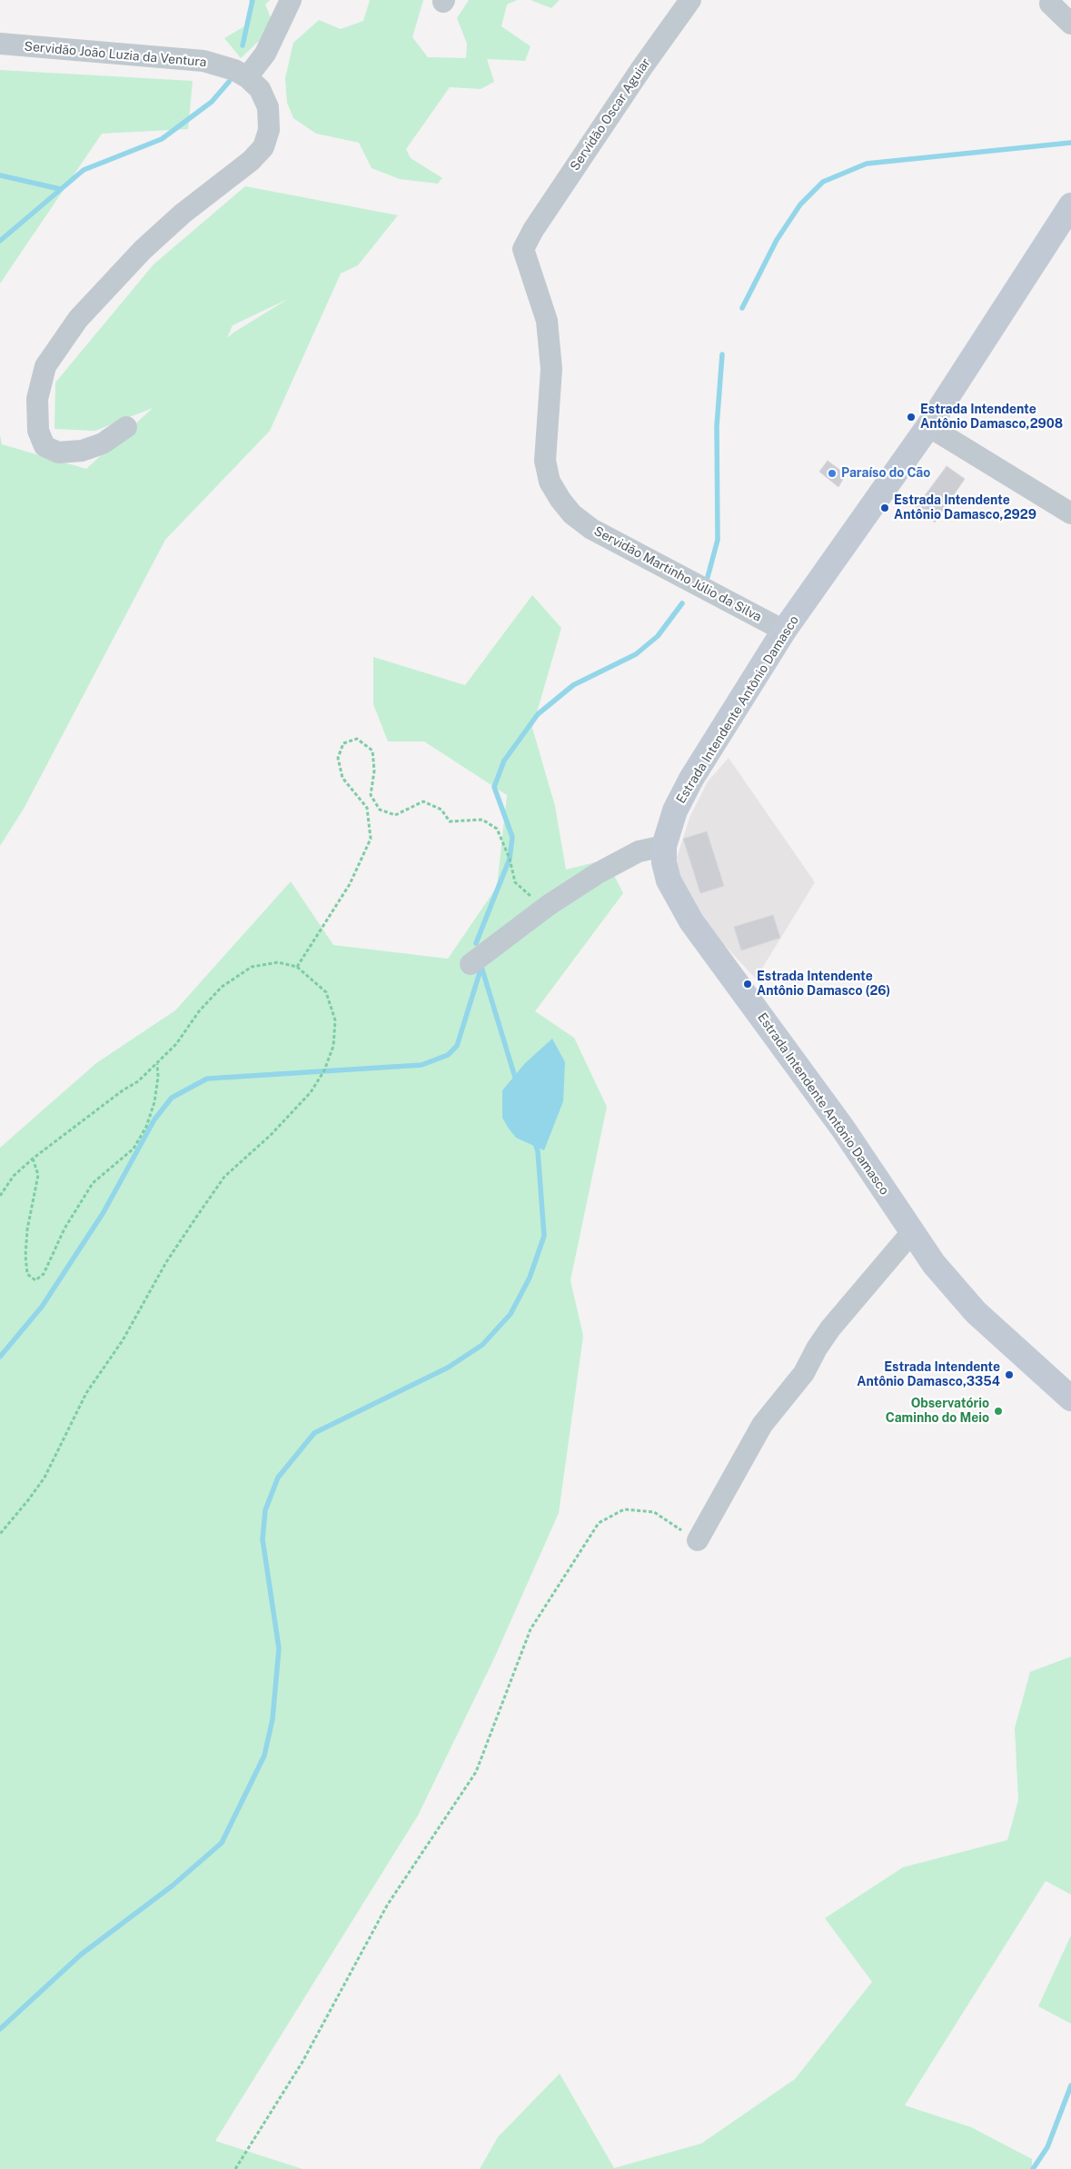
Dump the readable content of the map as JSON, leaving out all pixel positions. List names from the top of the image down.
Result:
{
  "streets": {
    "main road": ["Estrada Intendente Antônio Damasco"],
    "street": ["Servidão João Luzia da Ventura", "Servidão Oscar Aguiar", "Servidão Martinho Júlio da Silva"]
  },
  "crossings": [
    ["Servidão Oscar Aguiar", "Servidão Martinho Júlio da Silva"],
    ["Servidão Martinho Júlio da Silva", "Estrada Intendente Antônio Damasco"]
  ],
  "places": [
    "Estrada Intendente Antônio Damasco,2908",
    "Paraíso do Cão",
    "Estrada Intendente Antônio Damasco,2929",
    "Estrada Intendente Antônio Damasco (26)",
    "Estrada Intendente Antônio Damasco,3354",
    "Observatório Caminho do Meio"
  ]
}
